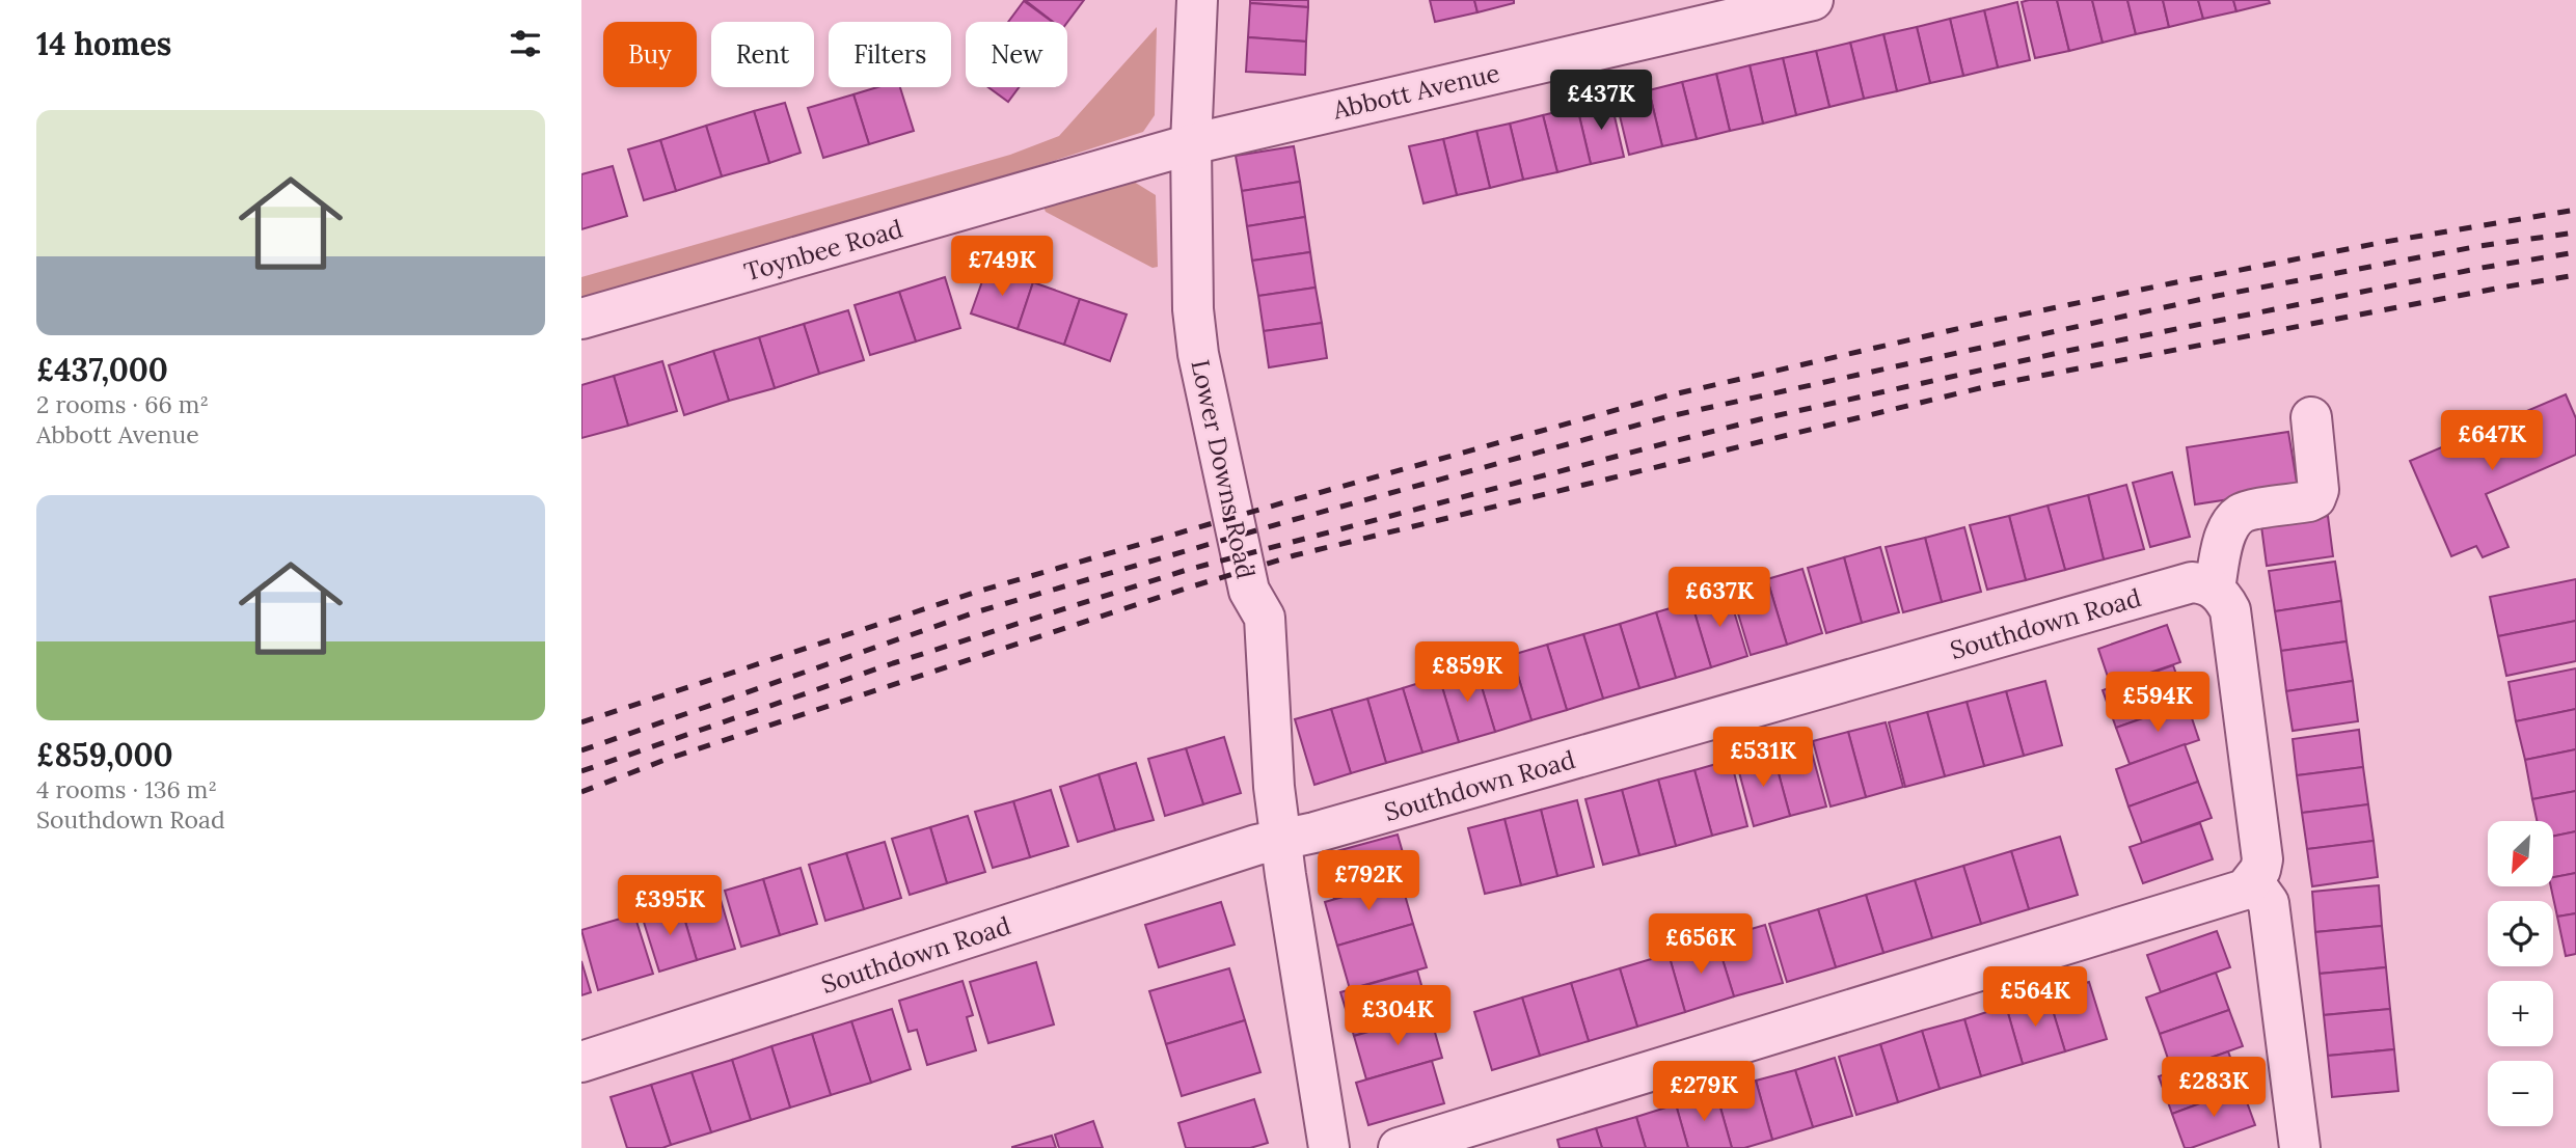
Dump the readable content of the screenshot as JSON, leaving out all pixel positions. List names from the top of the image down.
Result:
{
  "streets": {
    "street": [
      "Abbott Avenue",
      "Toynbee Road",
      "Lower Downs Road",
      "Southdown Road"
    ]
  },
  "crossings": [
    ["Abbott Avenue", "Toynbee Road"],
    ["Abbott Avenue", "Lower Downs Road"],
    ["Toynbee Road", "Lower Downs Road"],
    ["Lower Downs Road", "Southdown Road"]
  ],
  "north": "bottom left",
  "page": {
    "heading": "14 homes",
    "chip": [
      "Buy",
      "Rent",
      "Filters",
      "New"
    ],
    "price": [
      "£437K",
      "£749K",
      "£647K",
      "£637K",
      "£859K",
      "£594K",
      "£531K",
      "£792K",
      "£395K",
      "£656K",
      "£564K",
      "£304K",
      "£283K",
      "£279K"
    ],
    "list": [
      {
        "name": "£437,000",
        "note": "2 rooms · 66 m² · Abbott Avenue"
      },
      {
        "name": "£859,000",
        "note": "4 rooms · 136 m² · Southdown Road"
      }
    ],
    "map_buttons": ["+", "−"]
  }
}
